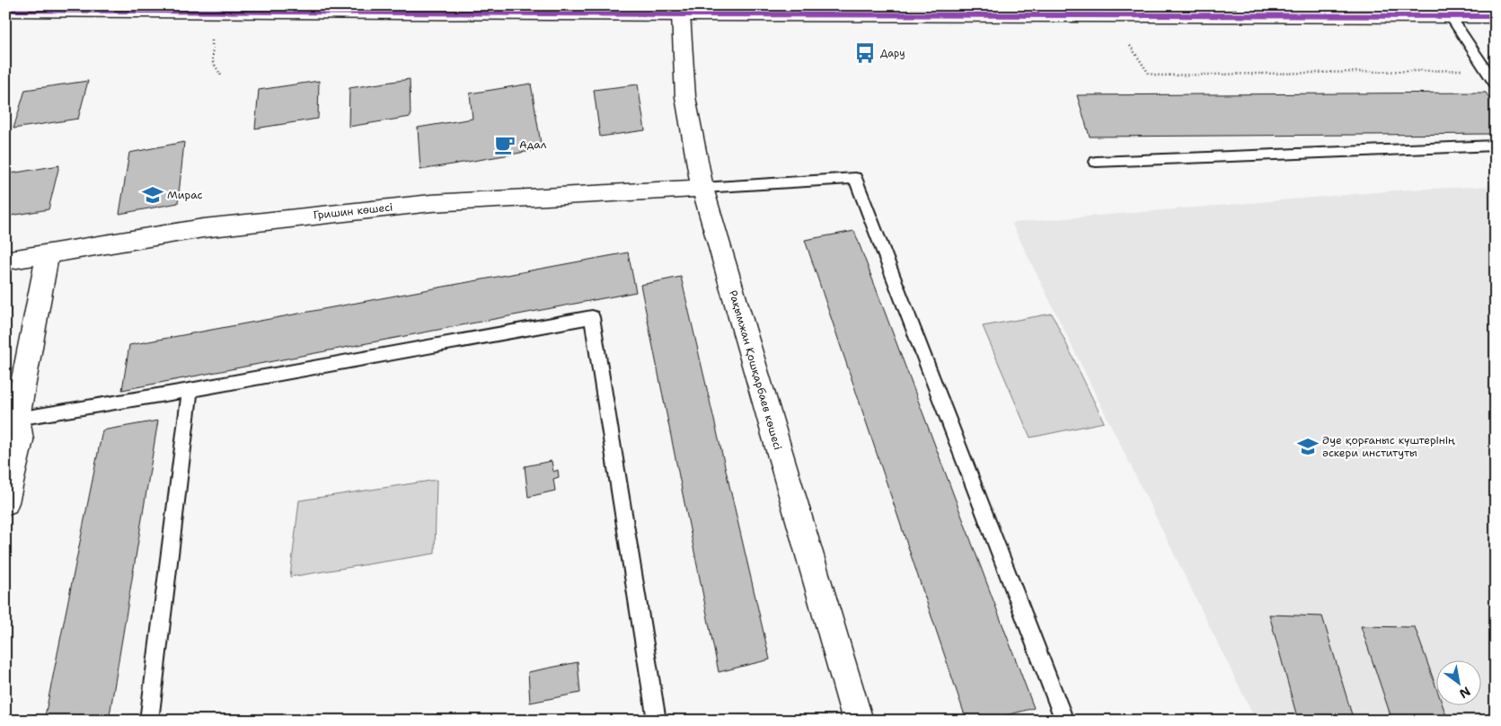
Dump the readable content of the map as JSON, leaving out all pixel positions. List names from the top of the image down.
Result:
{
  "streets": {
    "main road": ["Гришин көшесі", "Рақымжан Қошқарбаев көшесі"]
  },
  "crossings": [
    ["Гришин көшесі", "Рақымжан Қошқарбаев көшесі"]
  ],
  "places": {
    "bus stop": ["Дару"],
    "cafe": ["Адал"],
    "school or university": ["Мирас", "Әуе қорғаныс күштерінің әскери институты"]
  },
  "north": "bottom right"
}
